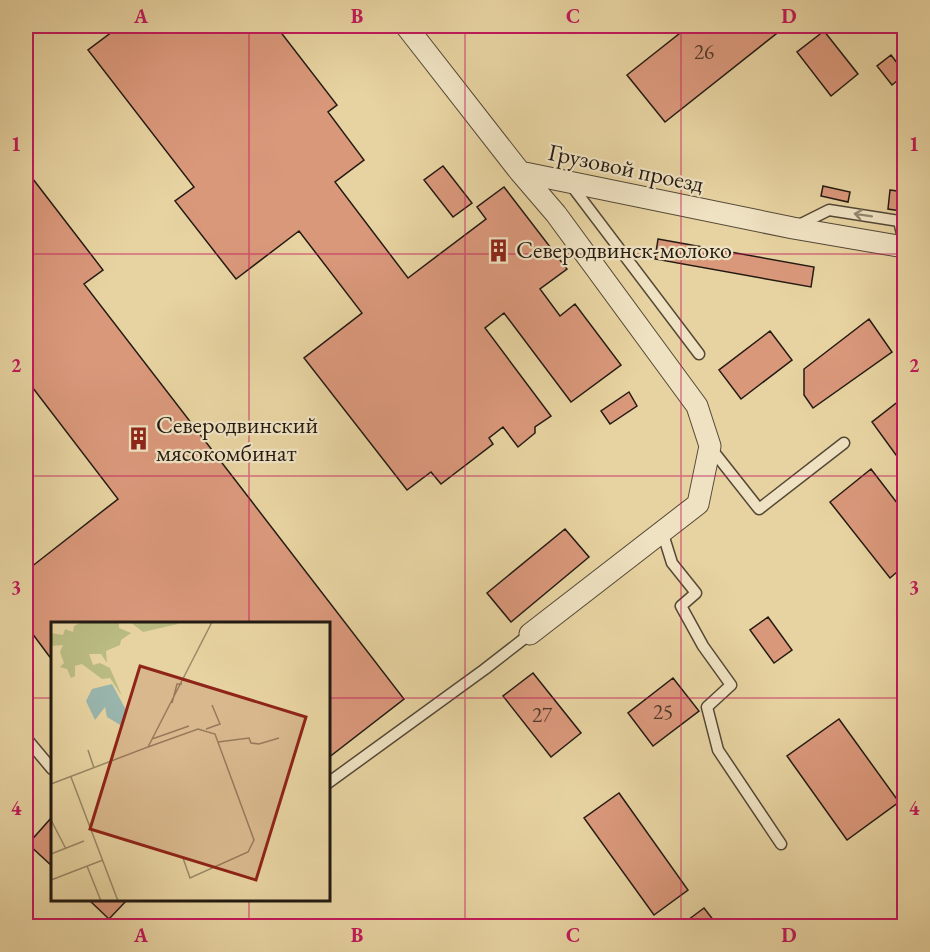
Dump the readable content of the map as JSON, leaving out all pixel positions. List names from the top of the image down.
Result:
{
  "streets": {
    "street": ["Грузовой проезд"]
  },
  "places": {
    "building": ["Северодвинск-молоко", "Северодвинский мясокомбинат"]
  },
  "house_numbers": ["26", "25", "27"],
  "grid": {
    "columns": [
      "A",
      "B",
      "C",
      "D"
    ],
    "rows": [
      "1",
      "2",
      "3",
      "4"
    ]
  }
}
